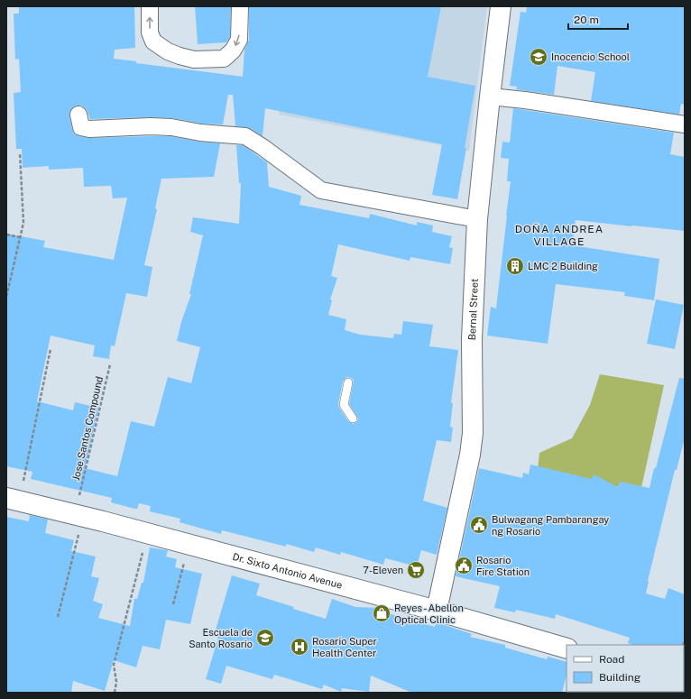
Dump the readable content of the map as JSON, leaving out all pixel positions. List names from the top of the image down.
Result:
{
  "streets": {
    "street": ["Bernal Street", "Dr. Sixto Antonio Avenue"],
    "path": ["Jose Santos Compound"]
  },
  "crossings": [
    ["Bernal Street", "Dr. Sixto Antonio Avenue"]
  ],
  "districts": ["DOÑA ANDREA VILLAGE"],
  "places": {
    "school or university": ["Inocencio School", "Escuela de Santo Rosario"],
    "building": ["LMC 2 Building"],
    "public building": ["Bulwagang Pambarangay ng Rosario", "Rosario Fire Station"],
    "supermarket": ["7-Eleven"],
    "shop": ["Reyes - Abellon Optical Clinic"],
    "hospital": ["Rosario Super Health Center"]
  },
  "legend": ["Road", "Building"],
  "scale_bar": "20 m"
}
